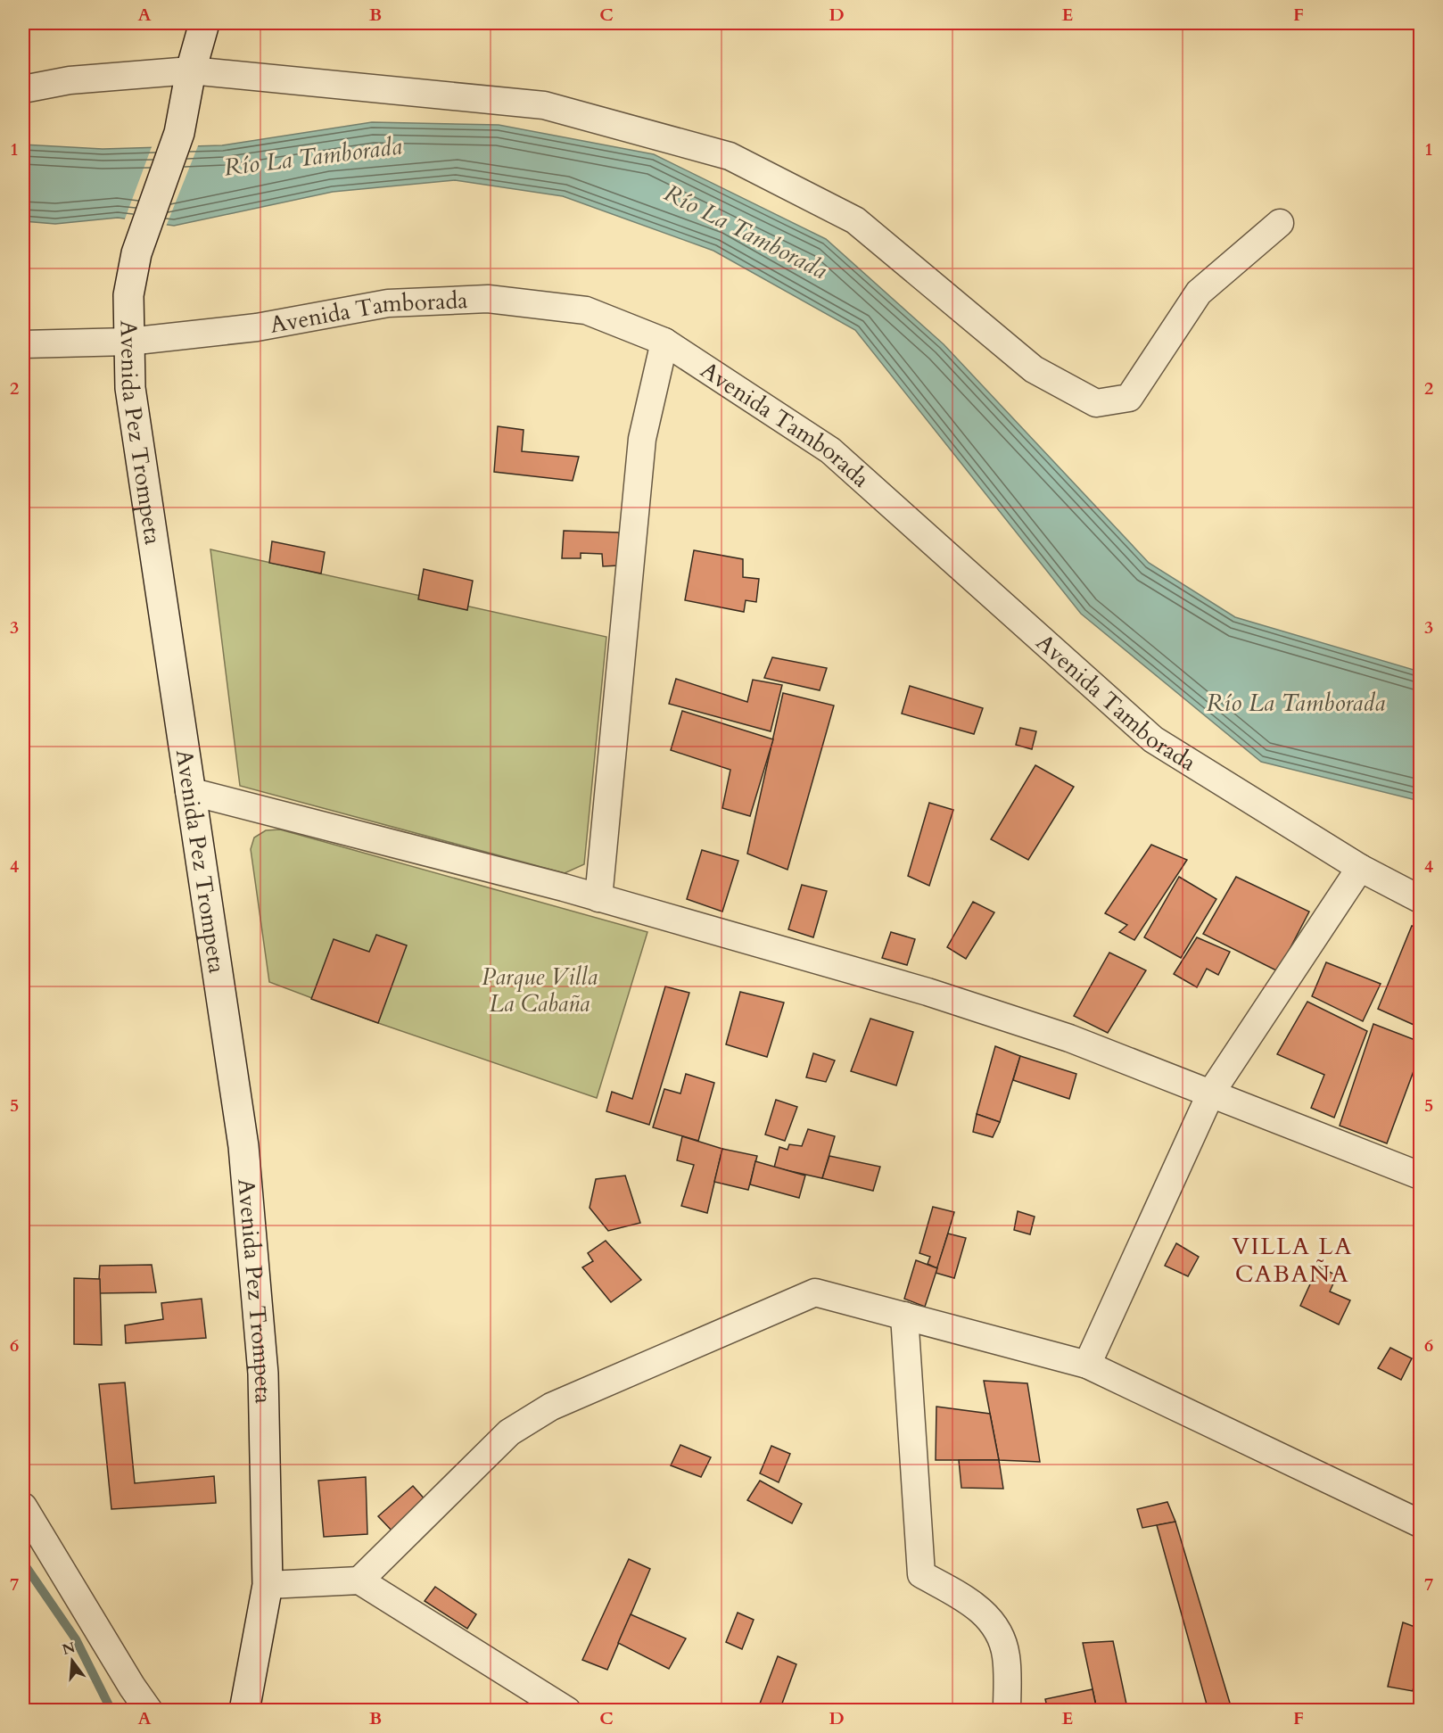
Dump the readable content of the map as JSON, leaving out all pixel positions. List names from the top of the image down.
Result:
{
  "streets": {
    "main road": ["Avenida Pez Trompeta"],
    "street": ["Avenida Tamborada"]
  },
  "crossings": [
    ["Avenida Tamborada", "Avenida Pez Trompeta"]
  ],
  "districts": ["VILLA LA CABAÑA"],
  "water": ["Río La Tamborada"],
  "parks": ["Parque Villa La Cabaña"],
  "north": "top",
  "grid": {
    "columns": [
      "A",
      "B",
      "C",
      "D",
      "E",
      "F"
    ],
    "rows": [
      "1",
      "2",
      "3",
      "4",
      "5",
      "6",
      "7"
    ]
  }
}
